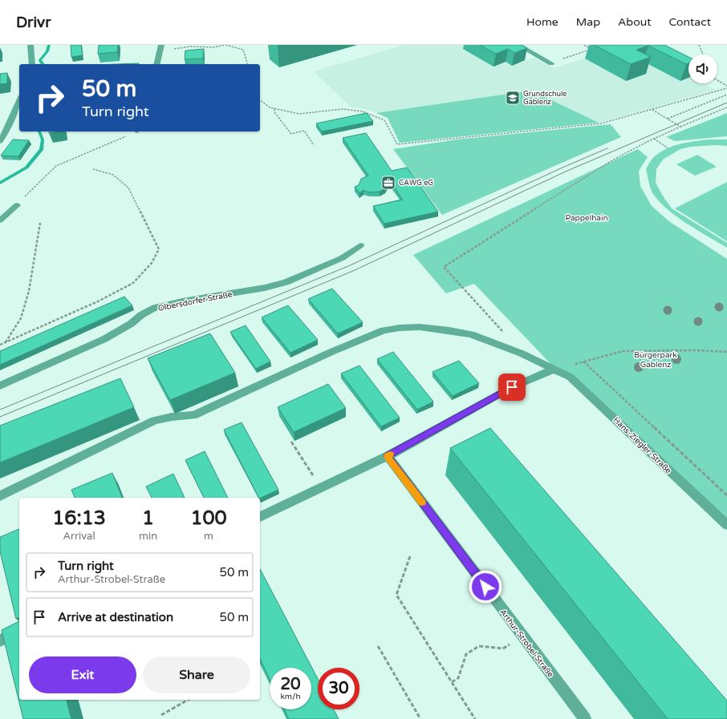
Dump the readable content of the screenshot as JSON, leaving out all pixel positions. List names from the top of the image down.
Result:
{
  "streets": {
    "street": ["Olbersdorfer Straße", "Hans-Ziegler-Straße", "Arthur-Strobel-Straße"]
  },
  "parks": ["Pappelhain", "Bürgerpark Gablenz"],
  "places": {
    "school or university": ["Grundschule Gablenz"],
    "office": ["CAWG eG"]
  },
  "page": {
    "header": "Drivr",
    "nav": [
      "Home",
      "Map",
      "About",
      "Contact"
    ],
    "turn": ["50 m", "Turn right"],
    "eta": [
      "16:13",
      "Arrival",
      "1",
      "min",
      "100",
      "m"
    ],
    "list": [
      {
        "name": "Turn right",
        "note": "Arthur-Strobel-Straße",
        "value": "50 m"
      },
      {
        "name": "Arrive at destination",
        "value": "50 m"
      }
    ],
    "buttons": ["Exit", "Share"],
    "speed": "20 km/h",
    "limit": "30"
  }
}
